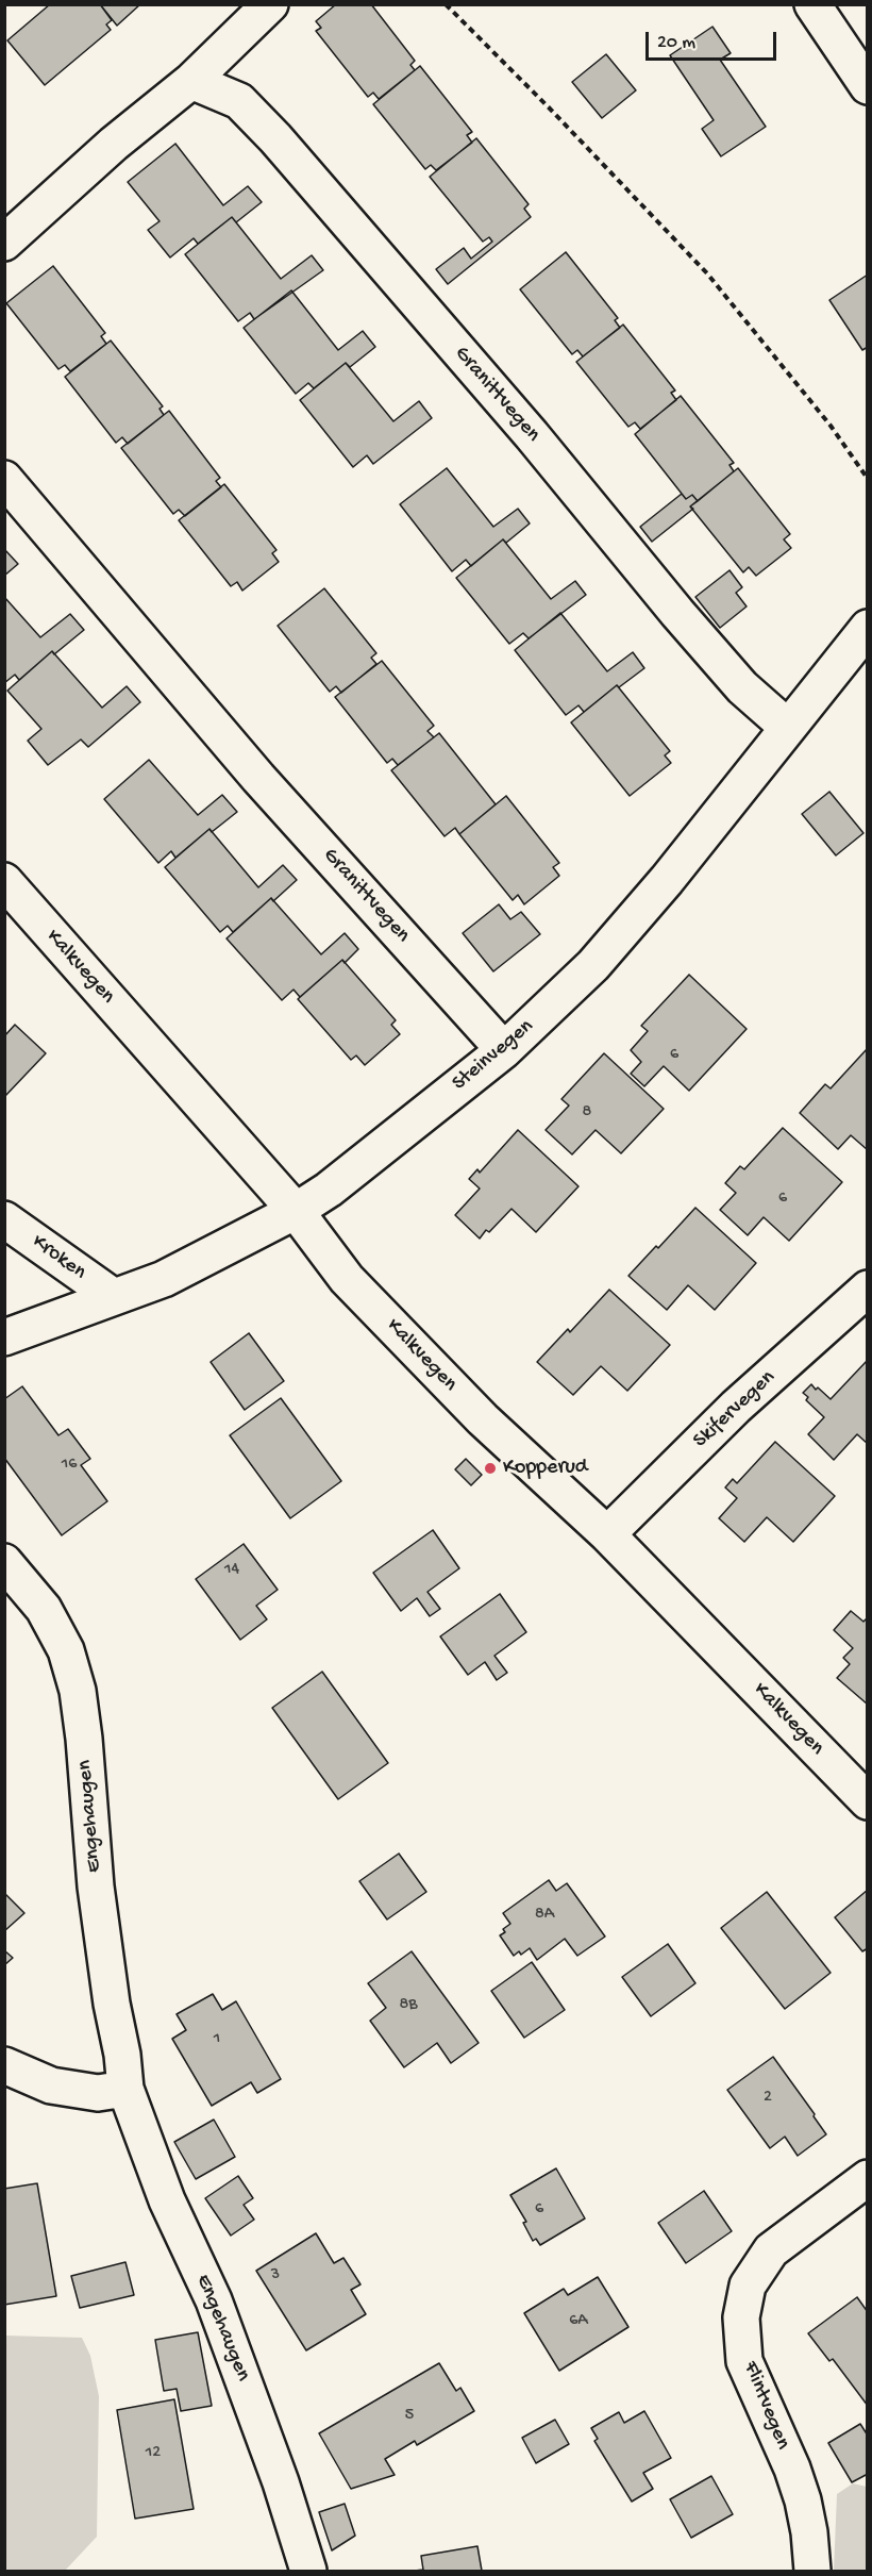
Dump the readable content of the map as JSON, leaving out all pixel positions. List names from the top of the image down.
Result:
{
  "streets": {
    "street": [
      "Granittvegen",
      "Kalkvegen",
      "Steinvegen",
      "Kroken",
      "Skifervegen",
      "Engehaugen",
      "Flintvegen"
    ]
  },
  "crossings": [
    ["Granittvegen", "Steinvegen"],
    ["Kalkvegen", "Steinvegen"],
    ["Kalkvegen", "Skifervegen"],
    ["Steinvegen", "Kroken"]
  ],
  "places": ["Kopperud"],
  "house_numbers": [
    "6",
    "8",
    "6",
    "16",
    "14",
    "8A",
    "8B",
    "1",
    "2",
    "6",
    "3",
    "6A",
    "5",
    "12"
  ],
  "scale_bar": "20 m"
}
